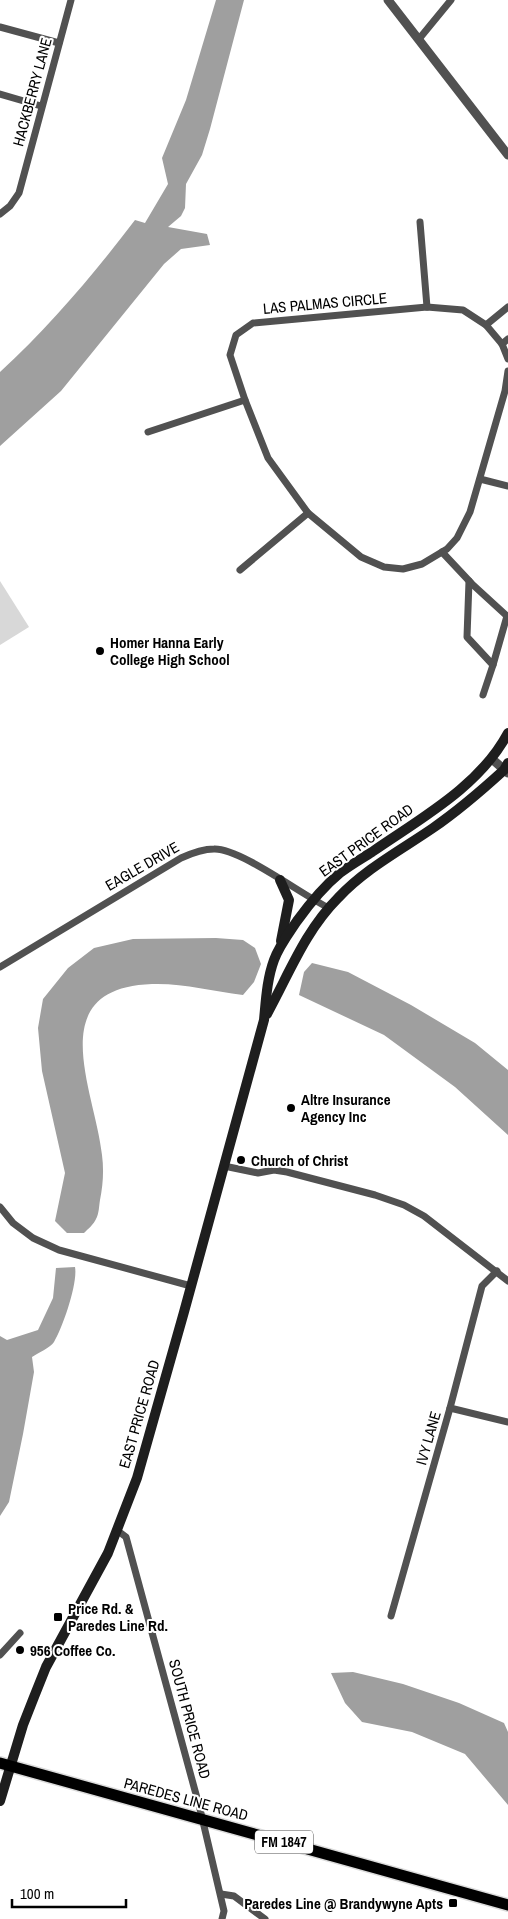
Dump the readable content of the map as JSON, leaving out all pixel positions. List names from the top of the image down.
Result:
{
  "streets": {
    "main road": ["EAST PRICE ROAD", "PAREDES LINE ROAD", "FM 1847"],
    "street": [
      "HACKBERRY LANE",
      "LAS PALMAS CIRCLE",
      "EAGLE DRIVE",
      "IVY LANE",
      "SOUTH PRICE ROAD"
    ]
  },
  "crossings": [
    ["EAST PRICE ROAD", "EAGLE DRIVE"],
    ["EAST PRICE ROAD", "SOUTH PRICE ROAD"],
    ["EAST PRICE ROAD", "PAREDES LINE ROAD"],
    ["SOUTH PRICE ROAD", "PAREDES LINE ROAD"]
  ],
  "places": {
    "other": [
      "Homer Hanna Early College High School",
      "Altre Insurance Agency Inc",
      "Church of Christ",
      "956 Coffee Co."
    ],
    "transit": ["Price Rd. & Paredes Line Rd.", "Paredes Line @ Brandywyne Apts"]
  },
  "scale_bar": "100 m"
}
